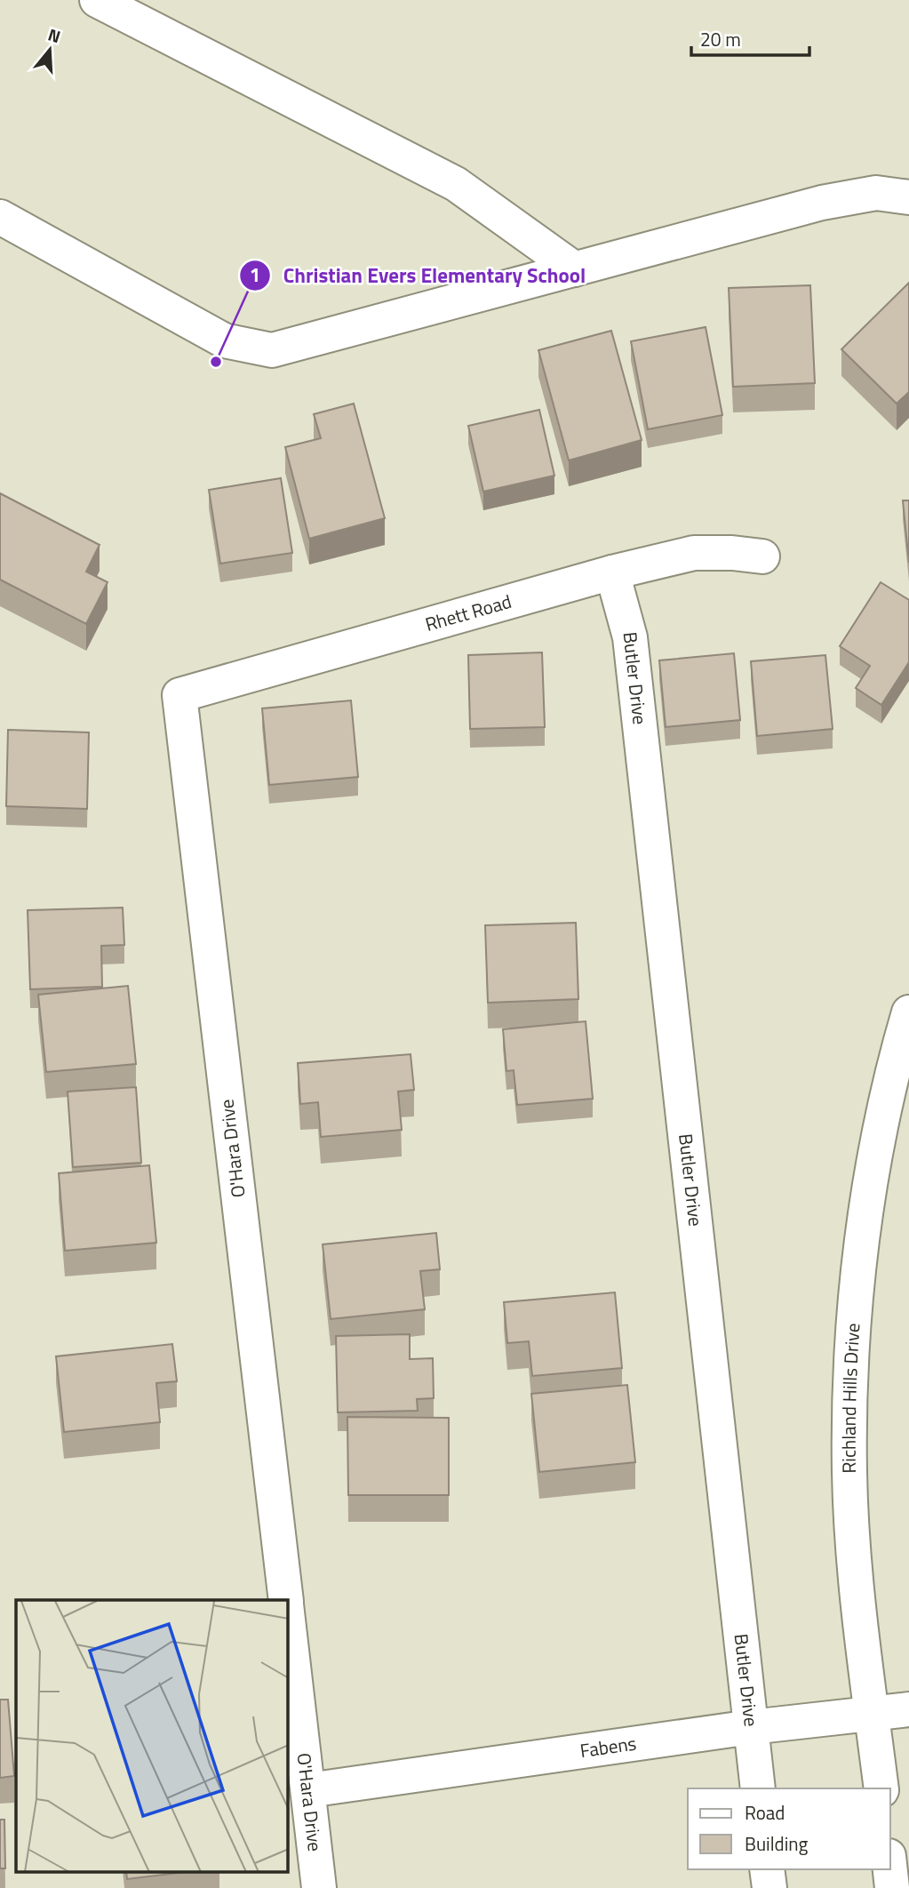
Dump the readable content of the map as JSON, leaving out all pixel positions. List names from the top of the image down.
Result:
{
  "streets": {
    "street": [
      "Rhett Road",
      "Butler Drive",
      "O'Hara Drive",
      "Richland Hills Drive",
      "Fabens"
    ]
  },
  "crossings": [
    ["Rhett Road", "Butler Drive"],
    ["Rhett Road", "O'Hara Drive"],
    ["Butler Drive", "Fabens"],
    ["O'Hara Drive", "Fabens"],
    ["Richland Hills Drive", "Fabens"]
  ],
  "places": ["Christian Evers Elementary School"],
  "legend": ["Road", "Building"],
  "scale_bar": "20 m",
  "north": "top"
}
